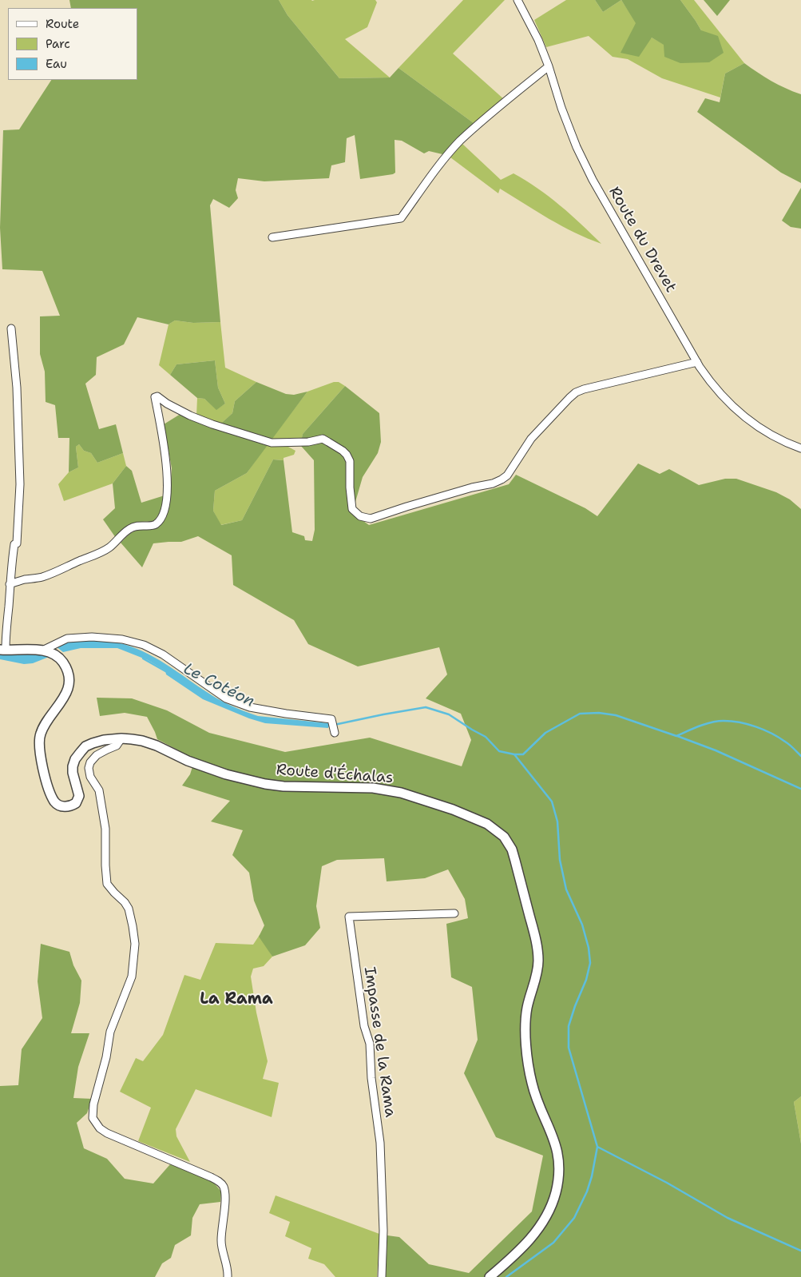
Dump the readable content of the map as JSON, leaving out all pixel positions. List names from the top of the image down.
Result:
{
  "streets": {
    "street": ["Route du Drevet", "Route d'Échalas", "Impasse de la Rama"]
  },
  "districts": ["La Rama"],
  "water": ["Le Cotéon"],
  "legend": ["Route", "Parc", "Eau"]
}
